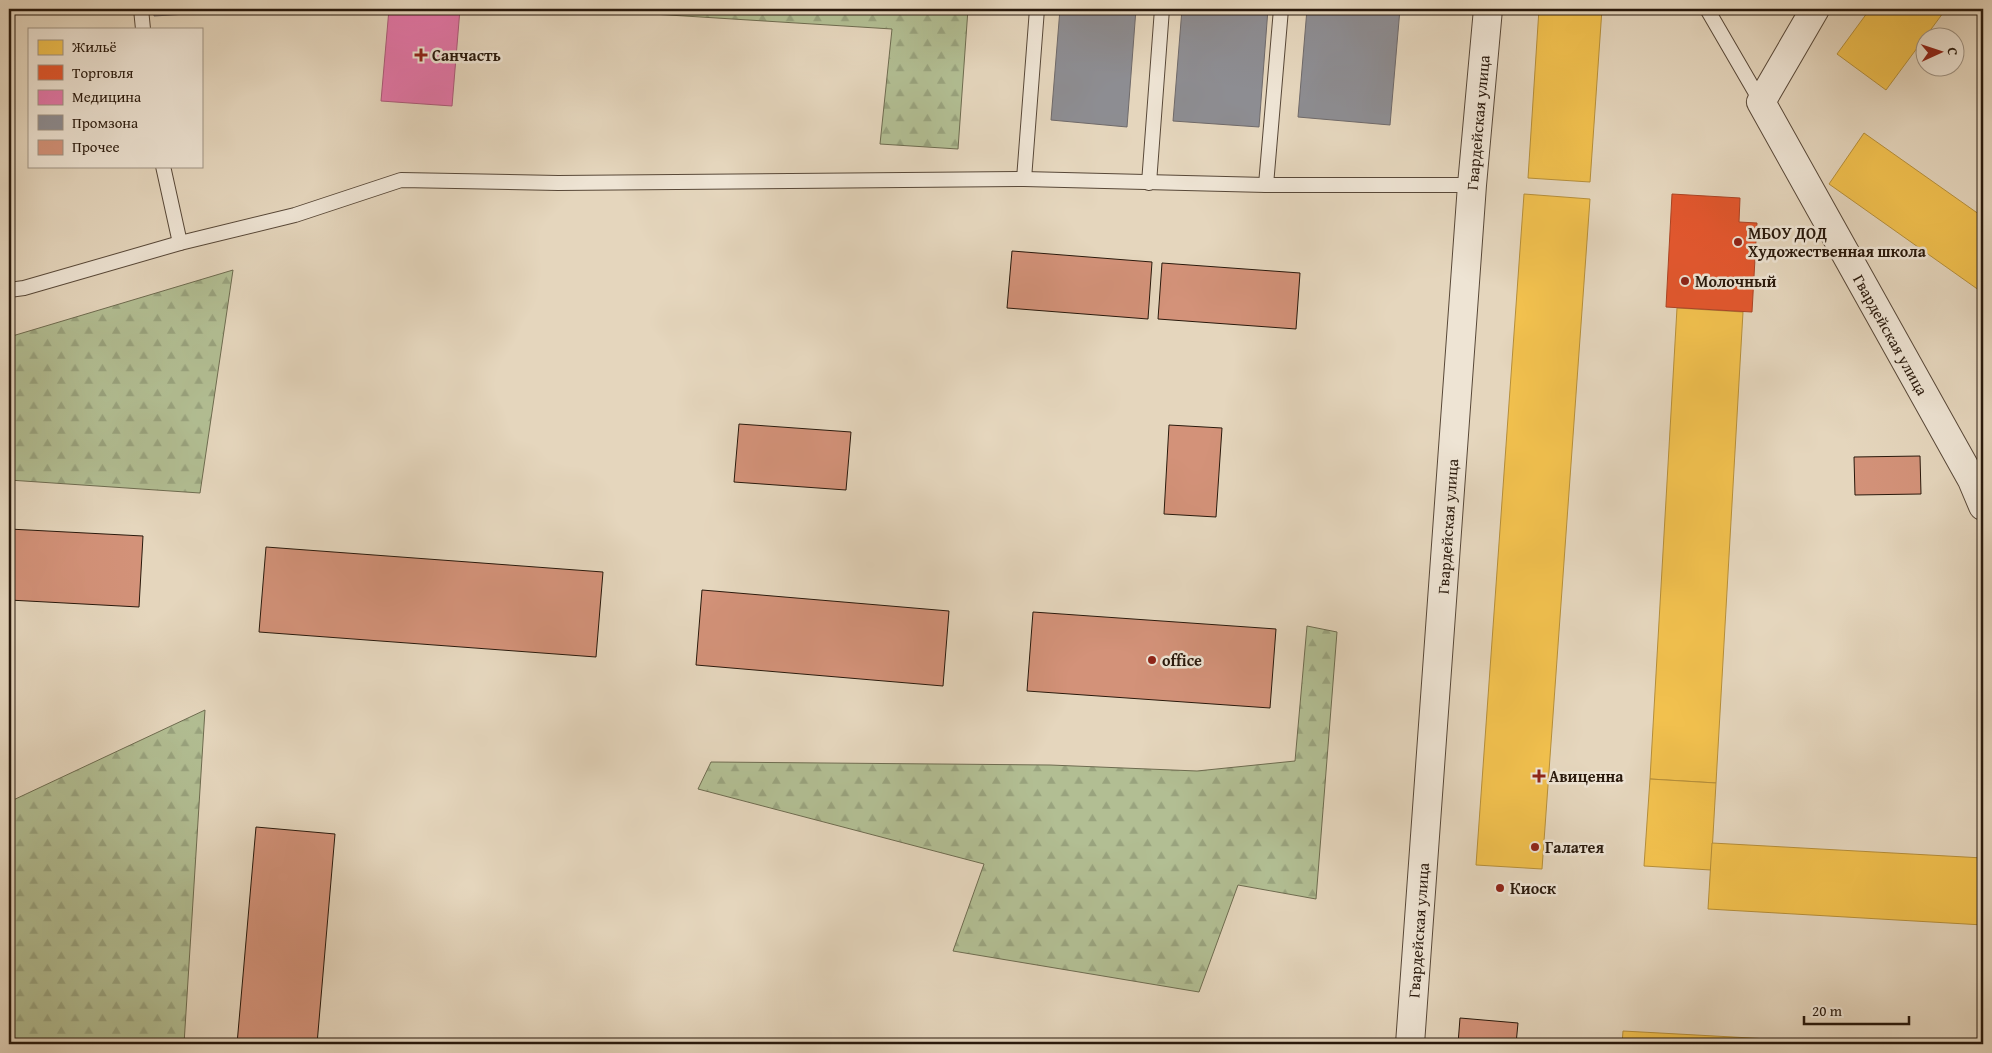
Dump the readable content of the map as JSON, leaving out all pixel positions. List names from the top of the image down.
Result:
{
  "streets": {
    "street": ["Гвардейская улица"]
  },
  "places": {
    "health": ["Cанчасть", "Авиценна"],
    "other": [
      "МБОУ ДОД Художественная школа",
      "Молочный",
      "office",
      "Галатея",
      "Киоск"
    ]
  },
  "legend": [
    "Жильё",
    "Торговля",
    "Медицина",
    "Промзона",
    "Прочее"
  ],
  "scale_bar": "20 m",
  "north": "right"
}
